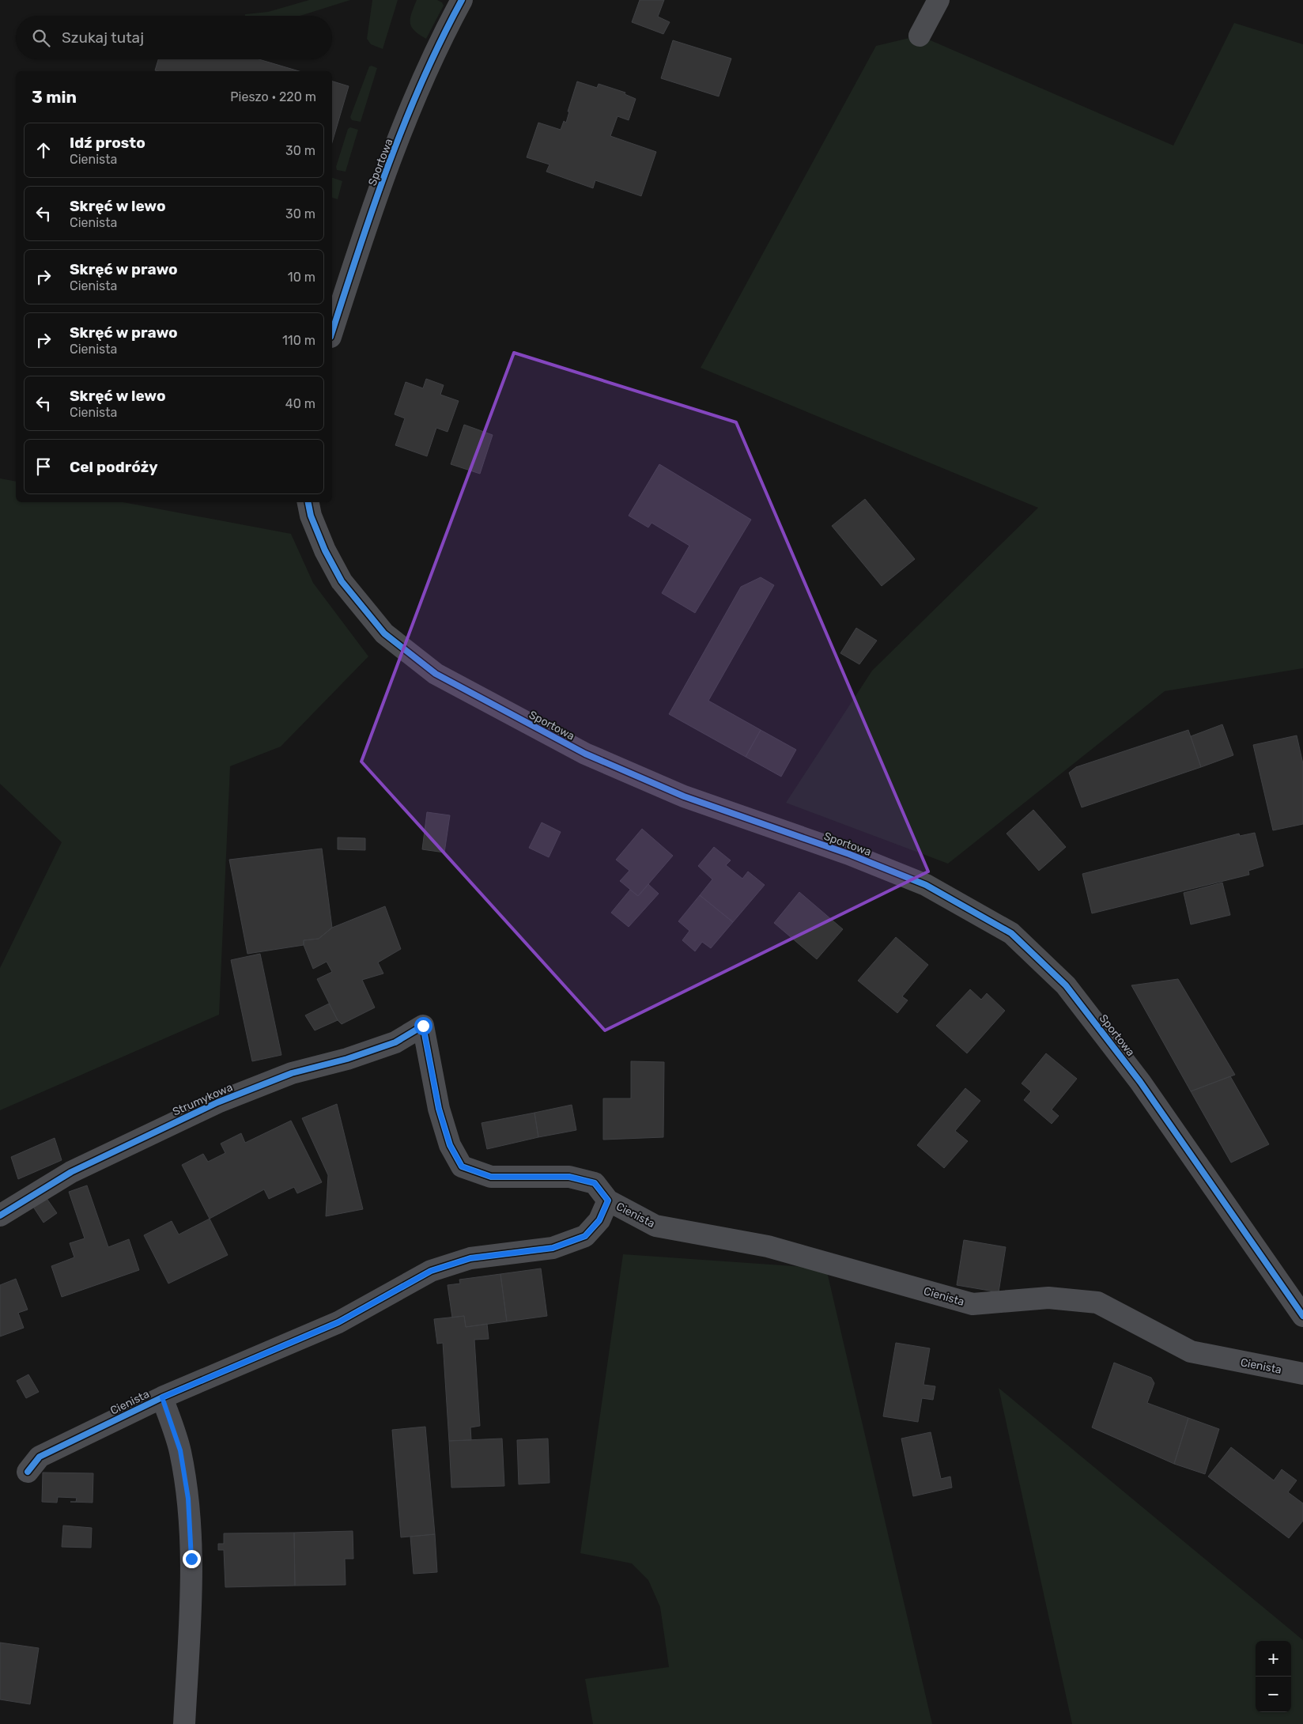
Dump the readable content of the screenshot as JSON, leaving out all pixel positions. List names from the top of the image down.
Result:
{
  "streets": {
    "street": ["Sportowa", "Strumykowa", "Cienista"]
  },
  "crossings": [
    ["Strumykowa", "Cienista"]
  ],
  "page": {
    "search": "Szukaj tutaj",
    "heading": ["3 min", "Pieszo · 220 m"],
    "list": [
      ["Idź prosto", "Cienista", "30 m"],
      ["Skręć w lewo", "Cienista", "30 m"],
      ["Skręć w prawo", "Cienista", "10 m"],
      ["Skręć w prawo", "Cienista", "110 m"],
      ["Skręć w lewo", "Cienista", "40 m"],
      "Cel podróży"
    ],
    "map_buttons": ["+", "−"]
  }
}
